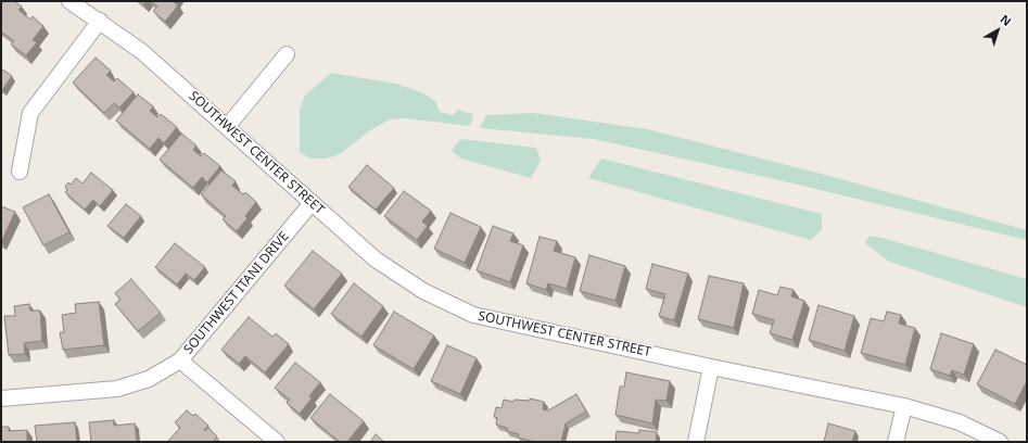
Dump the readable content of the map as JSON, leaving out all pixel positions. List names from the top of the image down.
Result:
{
  "streets": {
    "street": ["SOUTHWEST CENTER STREET", "SOUTHWEST ITANI DRIVE"]
  },
  "crossings": [
    ["SOUTHWEST CENTER STREET", "SOUTHWEST ITANI DRIVE"]
  ],
  "north": "top right"
}
